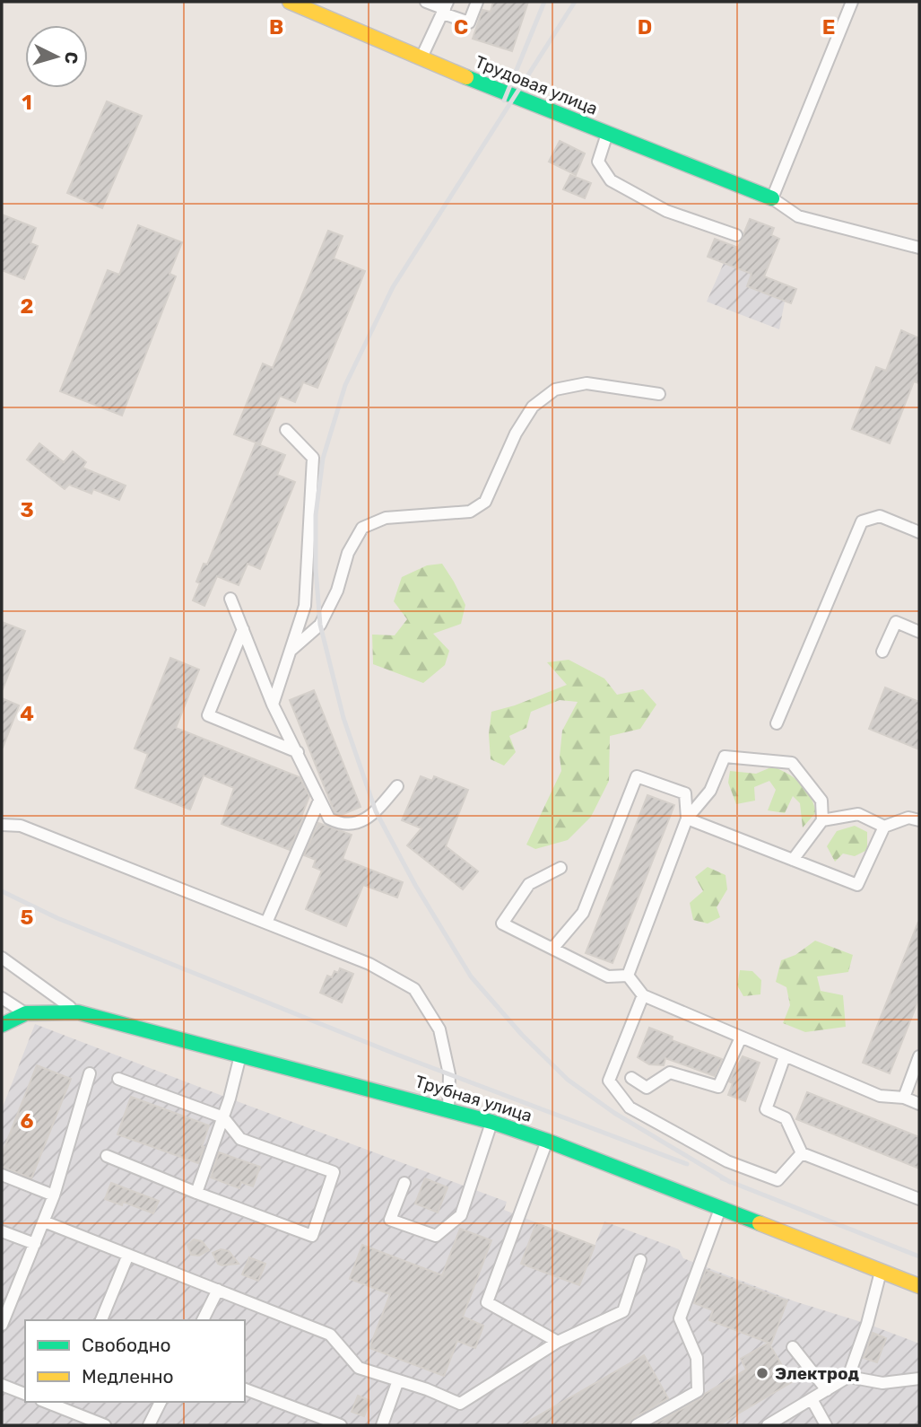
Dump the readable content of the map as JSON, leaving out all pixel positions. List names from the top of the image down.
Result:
{
  "streets": {
    "street": ["Трудовая улица", "Трубная улица"]
  },
  "places": ["Электрод"],
  "legend": ["Свободно", "Медленно"],
  "north": "right",
  "grid": {
    "columns": [
      "B",
      "C",
      "D",
      "E"
    ],
    "rows": [
      "1",
      "2",
      "3",
      "4",
      "5",
      "6"
    ]
  }
}
